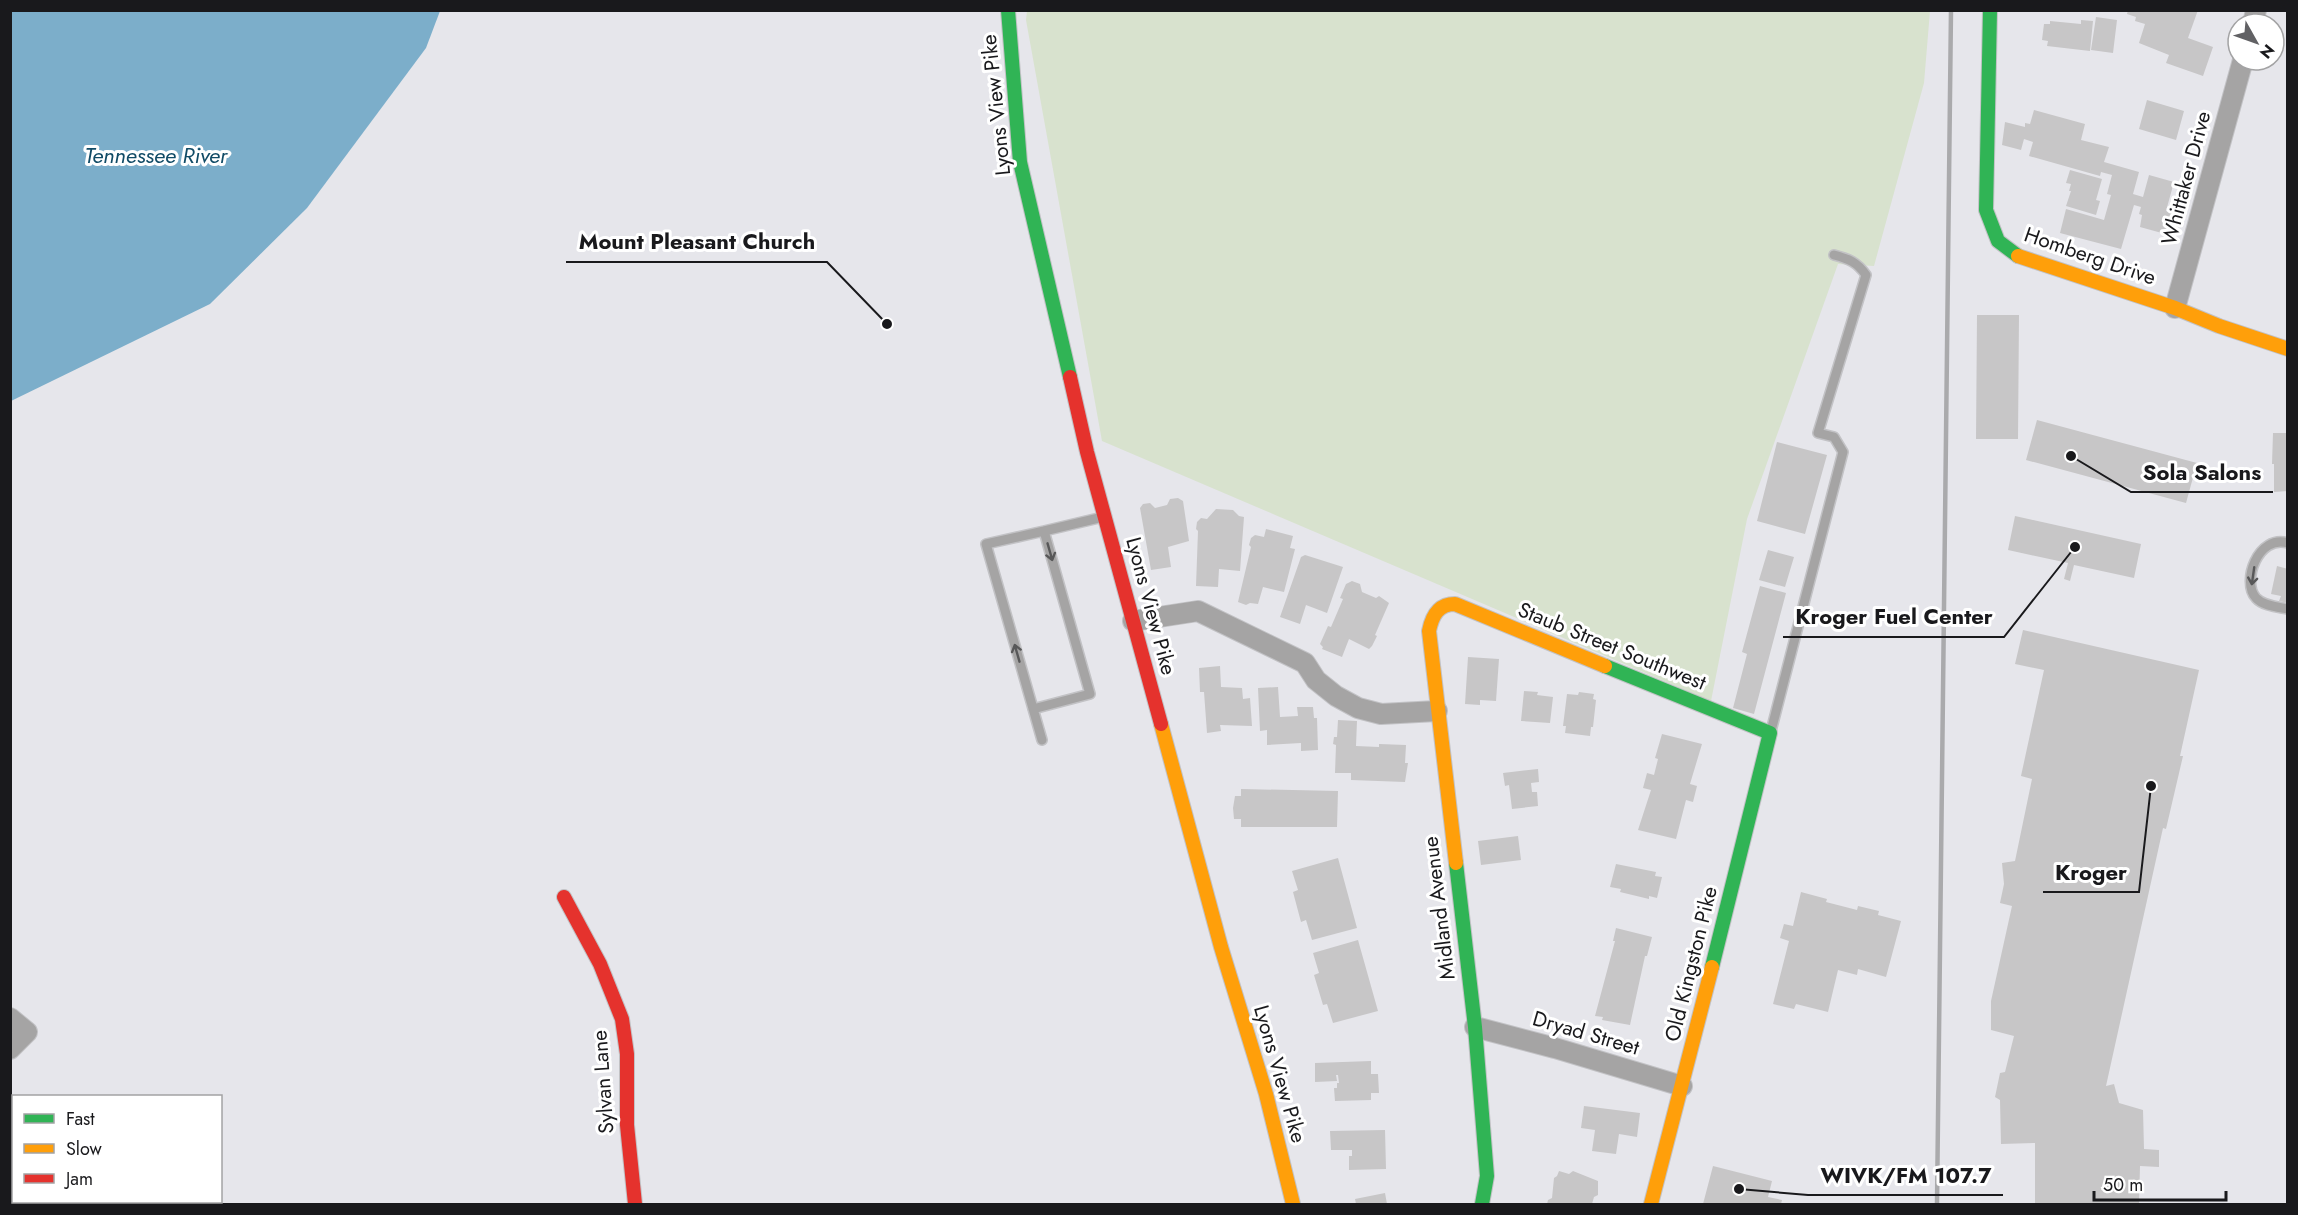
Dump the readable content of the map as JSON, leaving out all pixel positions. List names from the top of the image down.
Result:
{
  "streets": {
    "street": [
      "Lyons View Pike",
      "Whittaker Drive",
      "Homberg Drive",
      "Staub Street Southwest",
      "Midland Avenue",
      "Old Kingston Pike",
      "Dryad Street",
      "Sylvan Lane"
    ]
  },
  "crossings": [
    ["Whittaker Drive", "Homberg Drive"],
    ["Staub Street Southwest", "Midland Avenue"],
    ["Staub Street Southwest", "Old Kingston Pike"],
    ["Midland Avenue", "Dryad Street"],
    ["Old Kingston Pike", "Dryad Street"]
  ],
  "water": ["Tennessee River"],
  "places": [
    "Mount Pleasant Church",
    "Sola Salons",
    "Kroger Fuel Center",
    "Kroger",
    "WIVK/FM 107.7"
  ],
  "legend": ["Fast", "Slow", "Jam"],
  "scale_bar": "50 m",
  "north": "bottom right"
}
